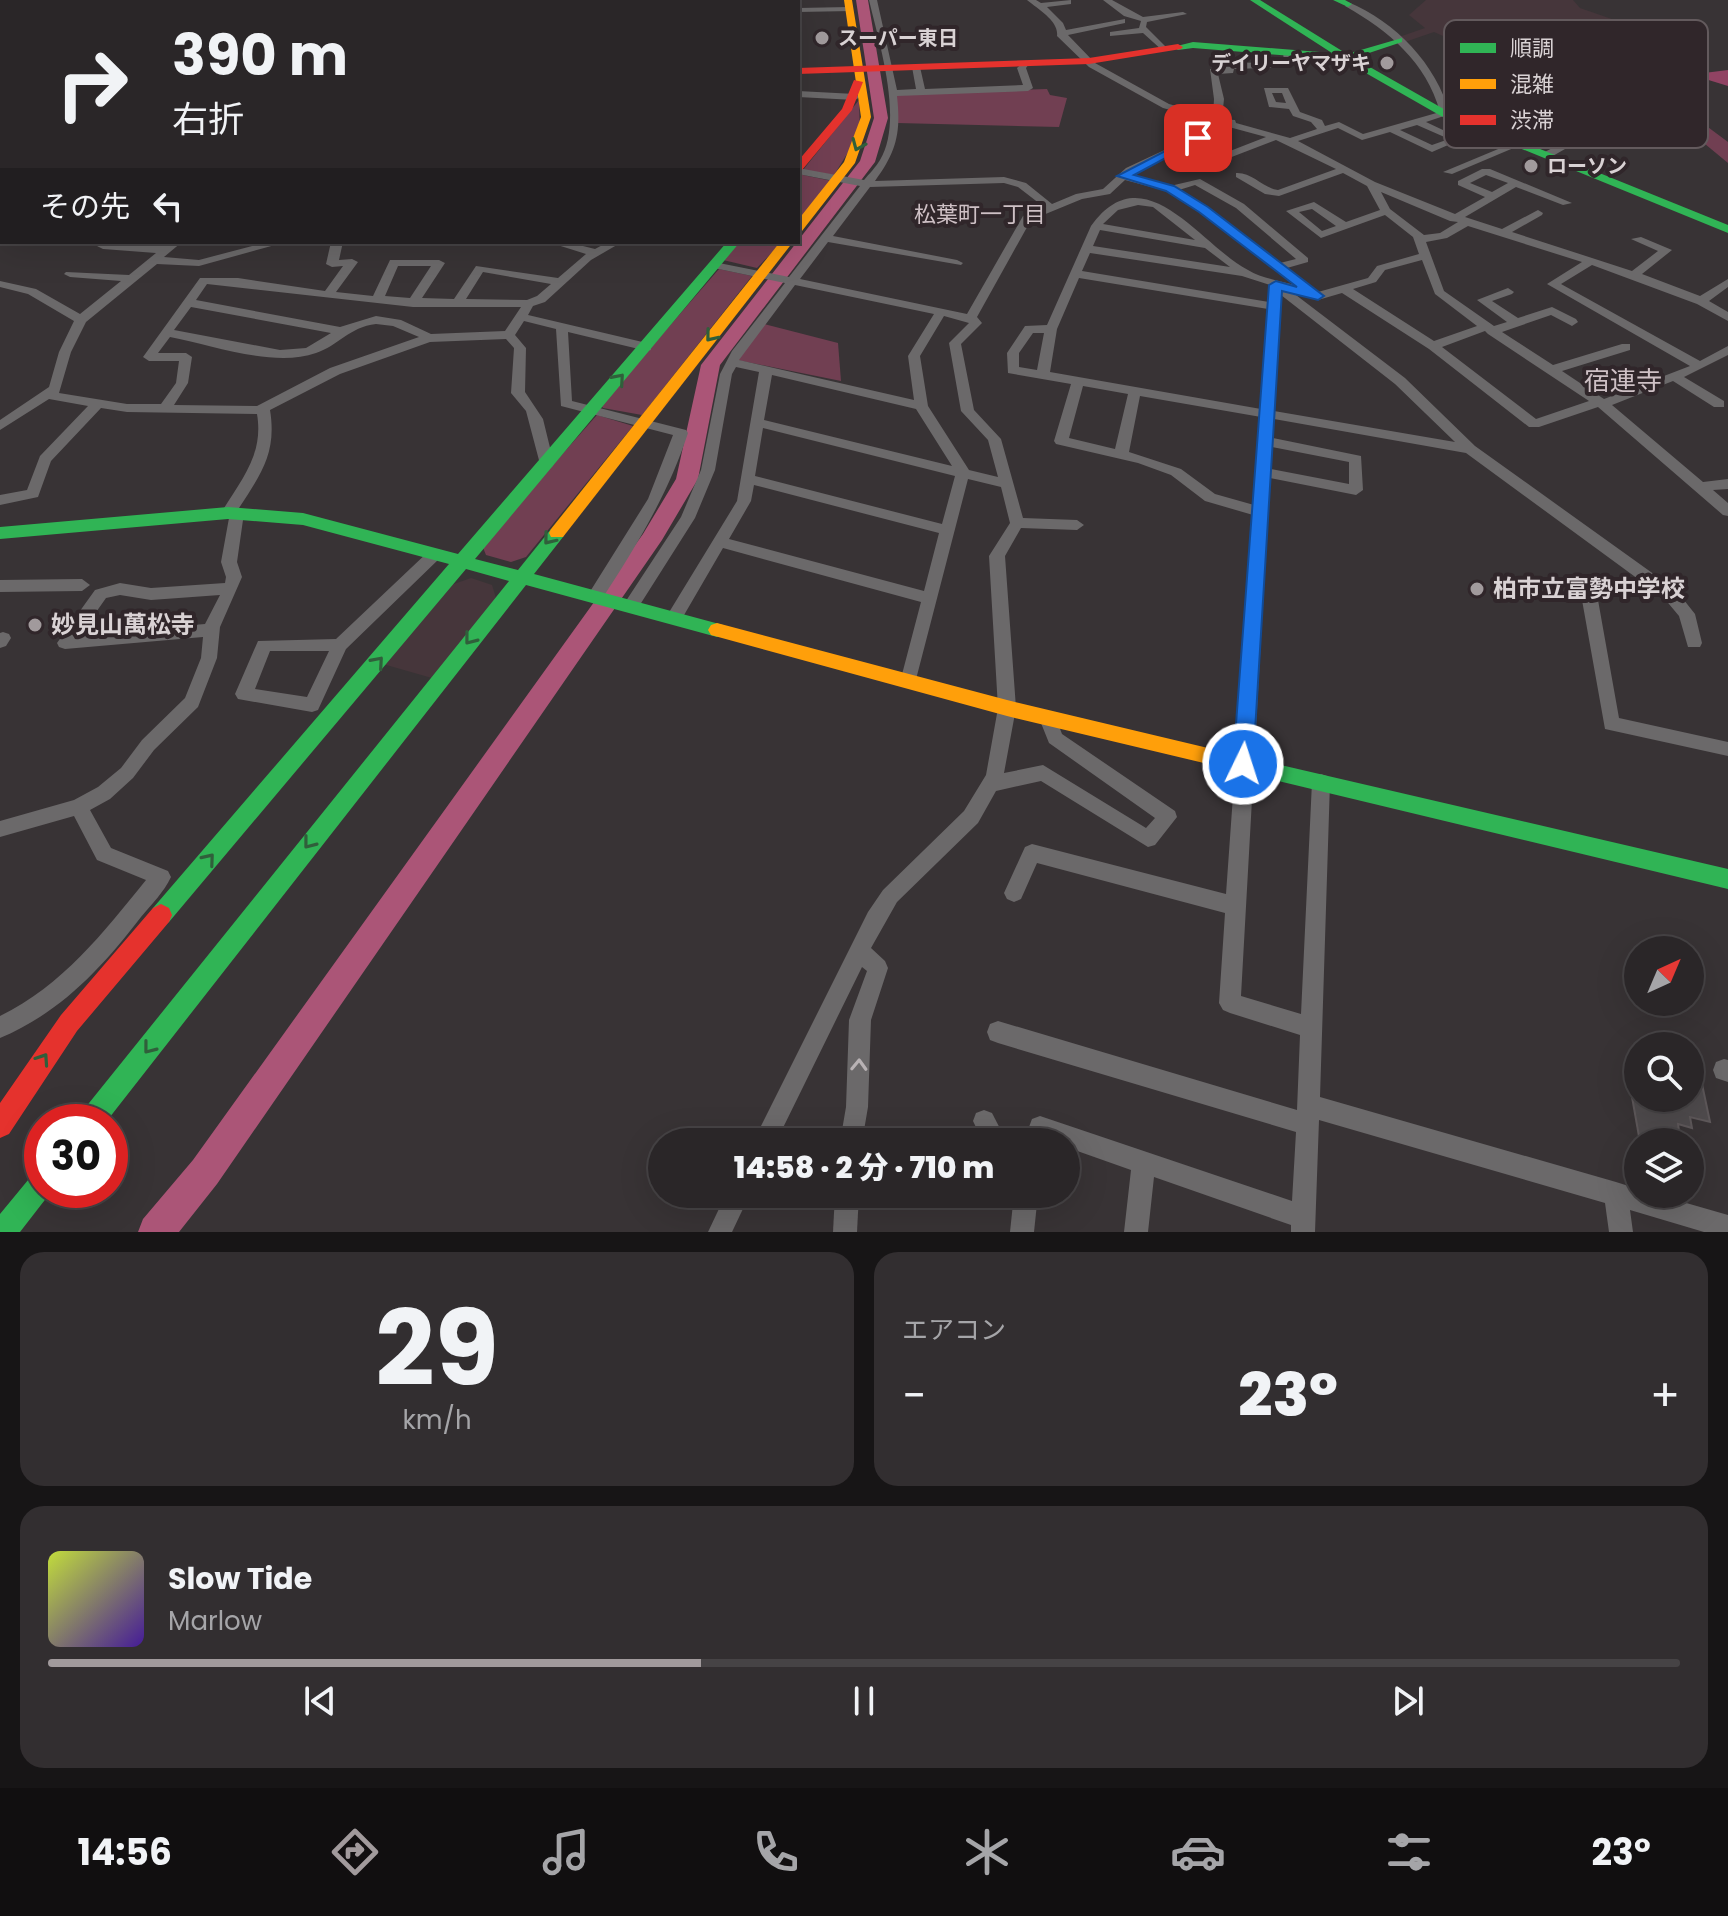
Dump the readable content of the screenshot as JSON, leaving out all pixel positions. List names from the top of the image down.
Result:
{
  "districts": ["松葉町一丁目", "宿連寺"],
  "places": [
    "スーパー東日",
    "デイリーヤマザキ",
    "ローソン",
    "柏市立富勢中学校",
    "妙見山萬松寺"
  ],
  "legend": ["順調", "混雑", "渋滞"],
  "north": "top right",
  "page": {
    "turn": ["390 m", "右折"],
    "then": "その先",
    "limit": "30",
    "trip": "14:58 · 2 分 · 710 m",
    "tile": [
      ["29", "km/h"],
      "エアコン"
    ],
    "heat": ["−", "23°", "+"],
    "song": ["Slow Tide", "Marlow"],
    "tabs": ["14:56", "23°"]
  }
}
